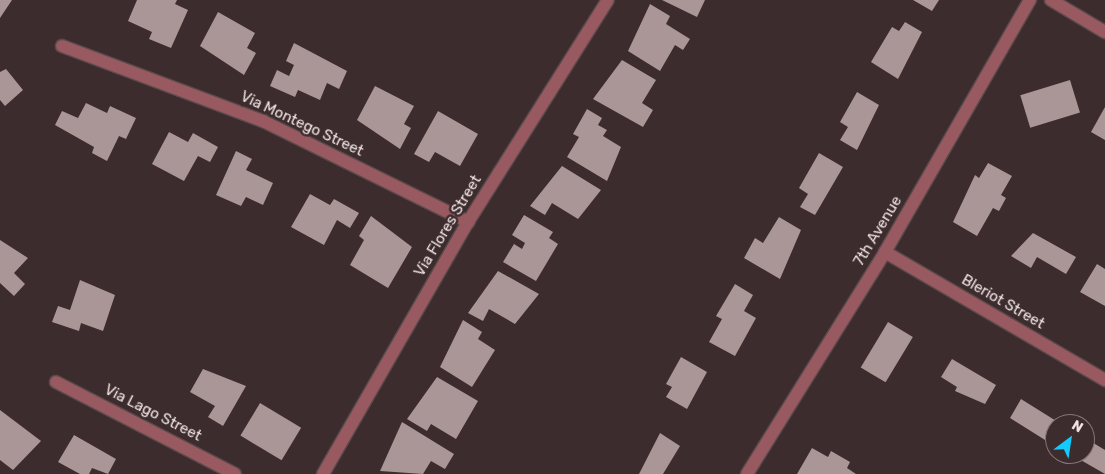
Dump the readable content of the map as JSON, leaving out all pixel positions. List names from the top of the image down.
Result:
{
  "streets": {
    "street": [
      "Via Montego Street",
      "Via Flores Street",
      "7th Avenue",
      "Bleriot Street",
      "Via Lago Street"
    ]
  },
  "crossings": [
    ["Via Montego Street", "Via Flores Street"],
    ["7th Avenue", "Bleriot Street"]
  ],
  "north": "top right"
}
